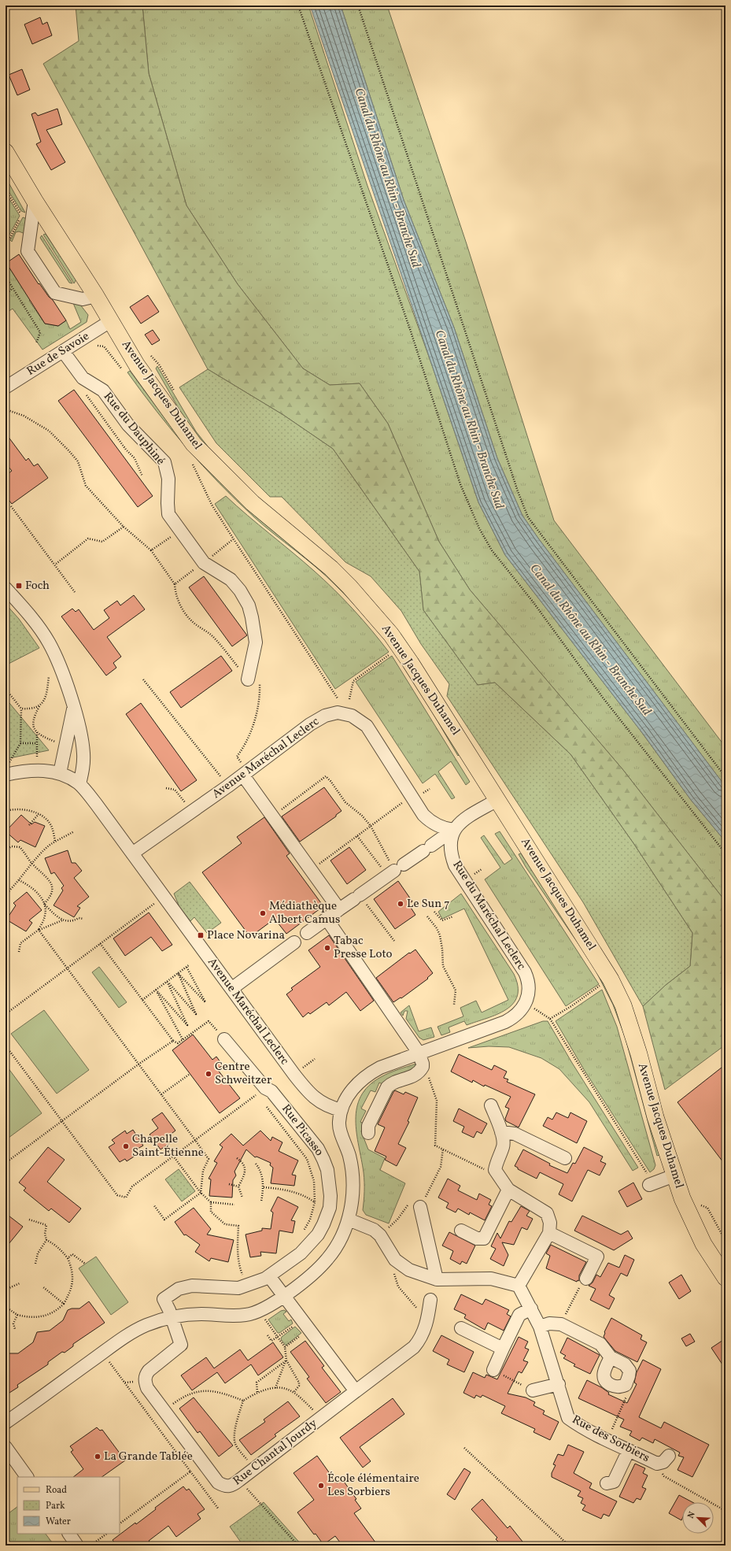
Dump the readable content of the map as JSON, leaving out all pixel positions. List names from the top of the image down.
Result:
{
  "streets": {
    "main road": ["Avenue Jacques Duhamel"],
    "street": [
      "Rue de Savoie",
      "Rue du Dauphiné",
      "Avenue Maréchal Leclerc",
      "Rue du Maréchal Leclerc",
      "Rue Picasso",
      "Rue des Sorbiers",
      "Rue Chantal Jourdy"
    ]
  },
  "crossings": [
    ["Rue de Savoie", "Avenue Jacques Duhamel"],
    ["Rue de Savoie", "Rue du Dauphiné"],
    ["Avenue Maréchal Leclerc", "Rue du Maréchal Leclerc"],
    ["Rue Picasso", "Rue Chantal Jourdy"]
  ],
  "water": ["Canal du Rhône au Rhin - Branche Sud"],
  "places": {
    "transit": ["Foch", "Place Novarina"],
    "other": [
      "Le Sun 7",
      "Médiathèque Albert Camus",
      "Tabac Presse Loto",
      "Centre Schweitzer",
      "Chapelle Saint-Étienne",
      "La Grande Tablée",
      "École élémentaire Les Sorbiers"
    ]
  },
  "legend": ["Road", "Park", "Water"],
  "north": "top left"
}
